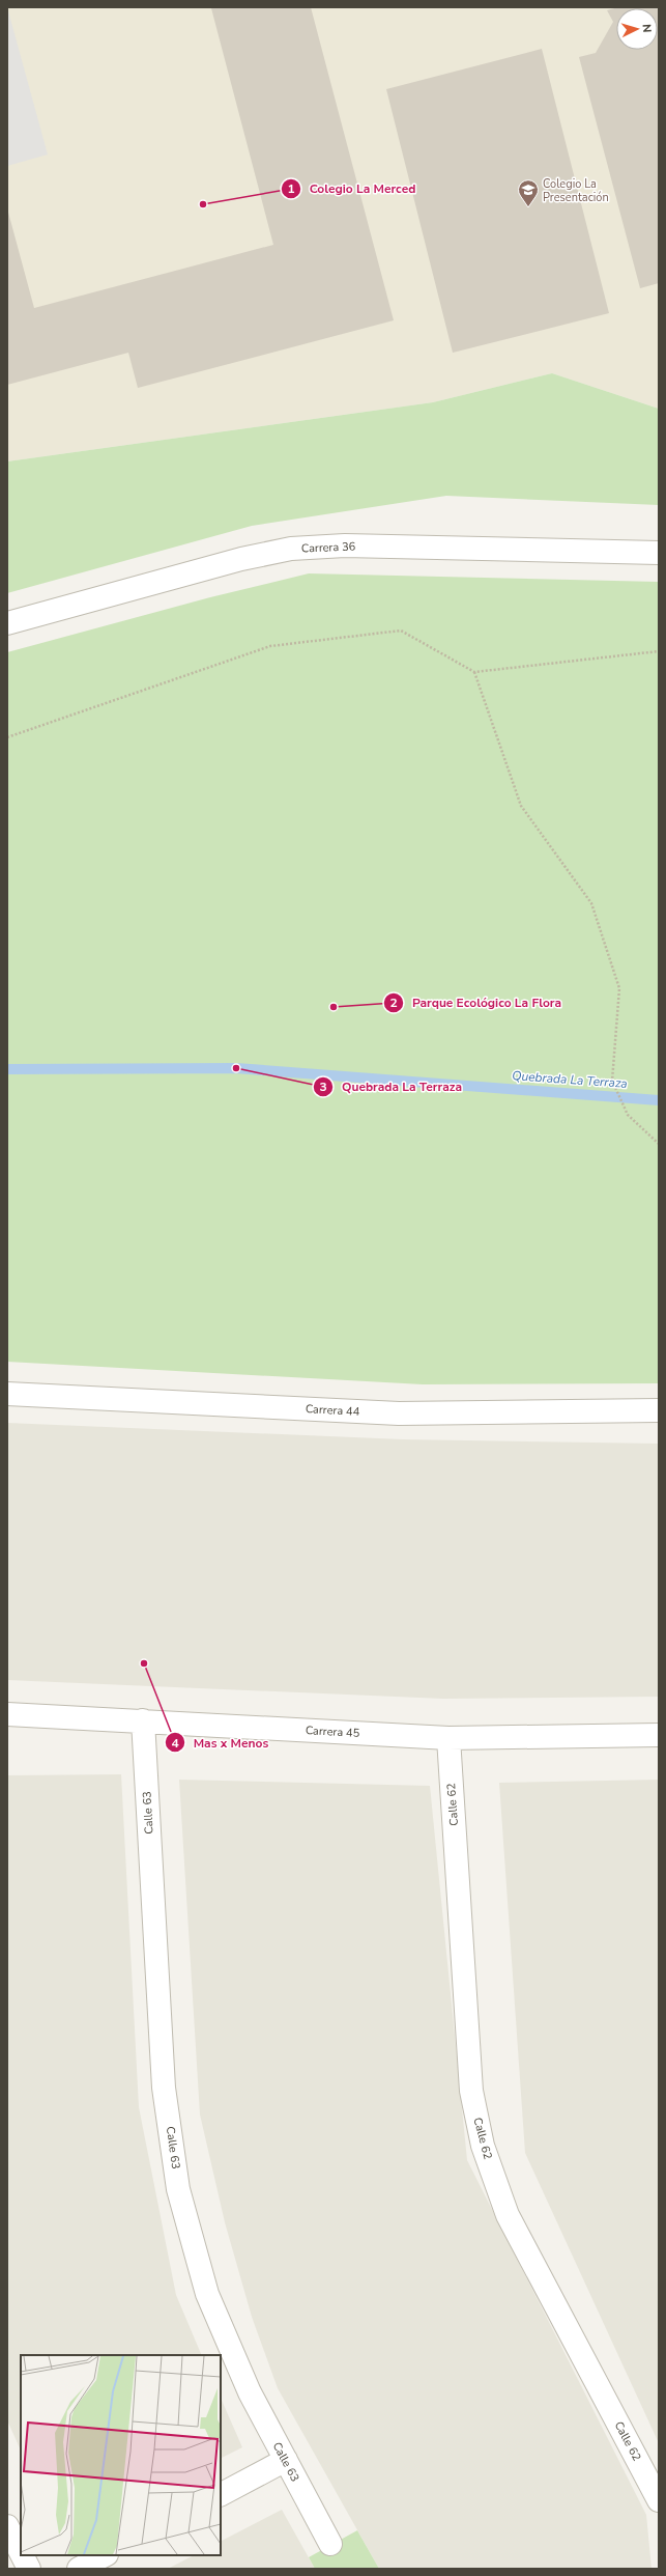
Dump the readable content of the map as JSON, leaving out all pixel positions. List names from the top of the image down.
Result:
{
  "streets": {
    "street": [
      "Carrera 36",
      "Carrera 44",
      "Carrera 45",
      "Calle 62",
      "Calle 63"
    ]
  },
  "crossings": [
    ["Carrera 45", "Calle 62"],
    ["Carrera 45", "Calle 63"]
  ],
  "water": ["Quebrada La Terraza"],
  "places": {
    "other": [
      "Colegio La Merced",
      "Parque Ecológico La Flora",
      "Quebrada La Terraza",
      "Mas x Menos"
    ],
    "school or university": ["Colegio La Presentación"]
  },
  "north": "right"
}
